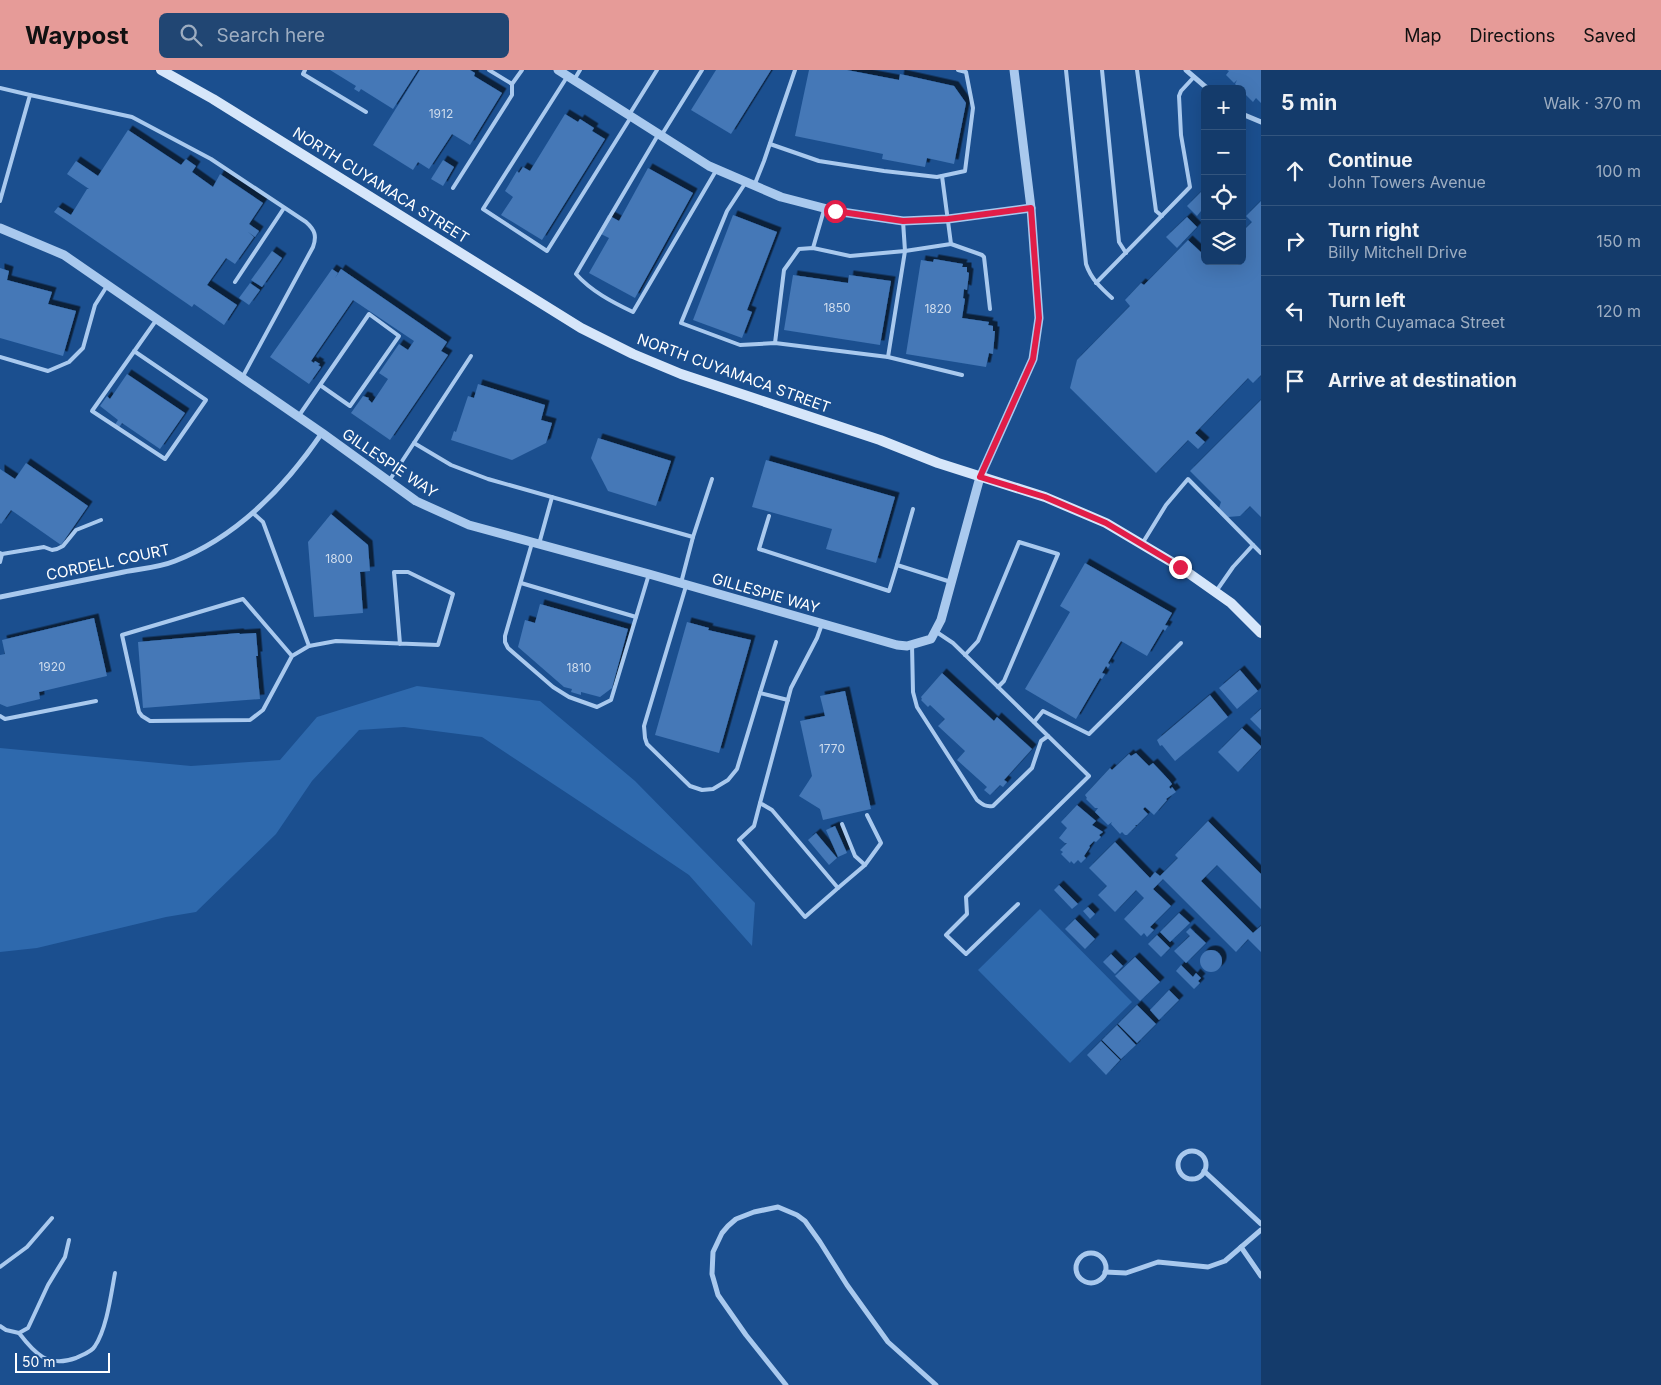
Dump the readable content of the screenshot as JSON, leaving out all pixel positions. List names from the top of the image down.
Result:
{
  "streets": {
    "main road": ["NORTH CUYAMACA STREET"],
    "street": ["GILLESPIE WAY", "CORDELL COURT"]
  },
  "crossings": [
    ["GILLESPIE WAY", "CORDELL COURT"]
  ],
  "house_numbers": [
    "1912",
    "1850",
    "1820",
    "1800",
    "1920",
    "1810",
    "1770"
  ],
  "scale_bar": "50 m",
  "page": {
    "header": "Waypost",
    "search": "Search here",
    "nav": ["Map", "Directions", "Saved"],
    "heading": ["5 min", "Walk · 370 m"],
    "map_buttons": ["+", "−"],
    "list": [
      ["Continue", "John Towers Avenue", "100 m"],
      ["Turn right", "Billy Mitchell Drive", "150 m"],
      ["Turn left", "North Cuyamaca Street", "120 m"],
      "Arrive at destination"
    ],
    "scale": "50 m"
  }
}
